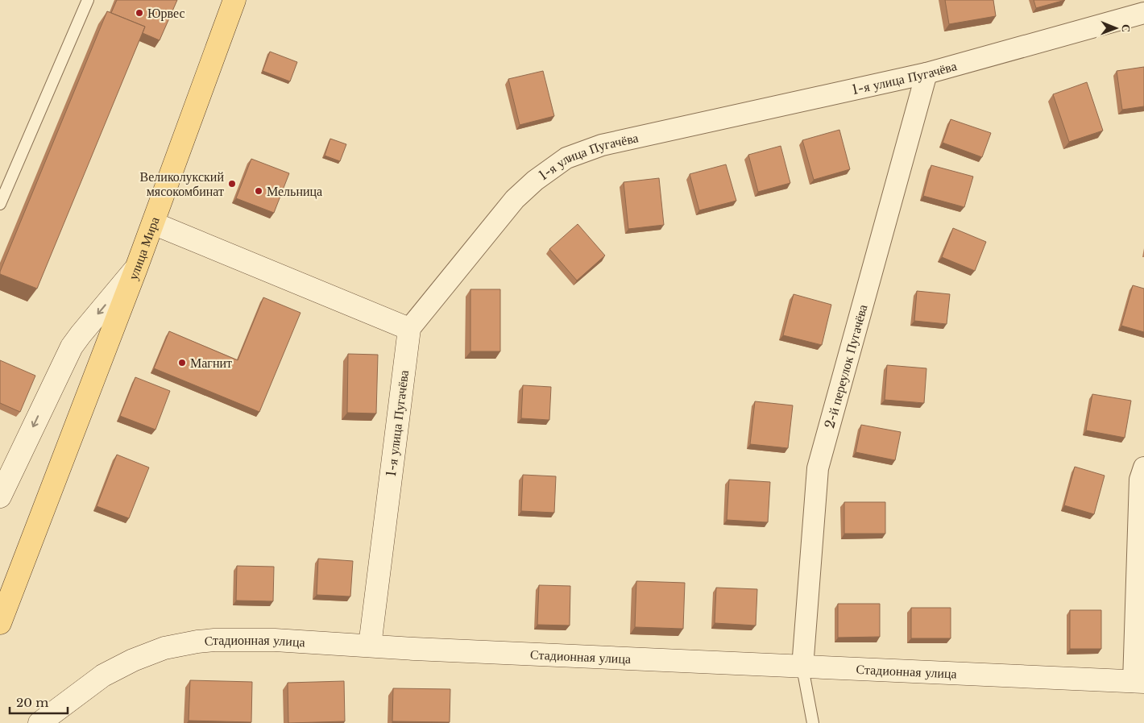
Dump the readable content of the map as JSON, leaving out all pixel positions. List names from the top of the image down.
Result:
{
  "streets": {
    "main road": ["улица Мира"],
    "street": ["1-я улица Пугачёва", "2-й переулок Пугачёва", "Стадионная улица"]
  },
  "crossings": [
    ["1-я улица Пугачёва", "2-й переулок Пугачёва"],
    ["1-я улица Пугачёва", "Стадионная улица"],
    ["2-й переулок Пугачёва", "Стадионная улица"]
  ],
  "places": [
    "Юрвес",
    "Великолукский мясокомбинат",
    "Мельница",
    "Магнит"
  ],
  "scale_bar": "20 m",
  "north": "right"
}
